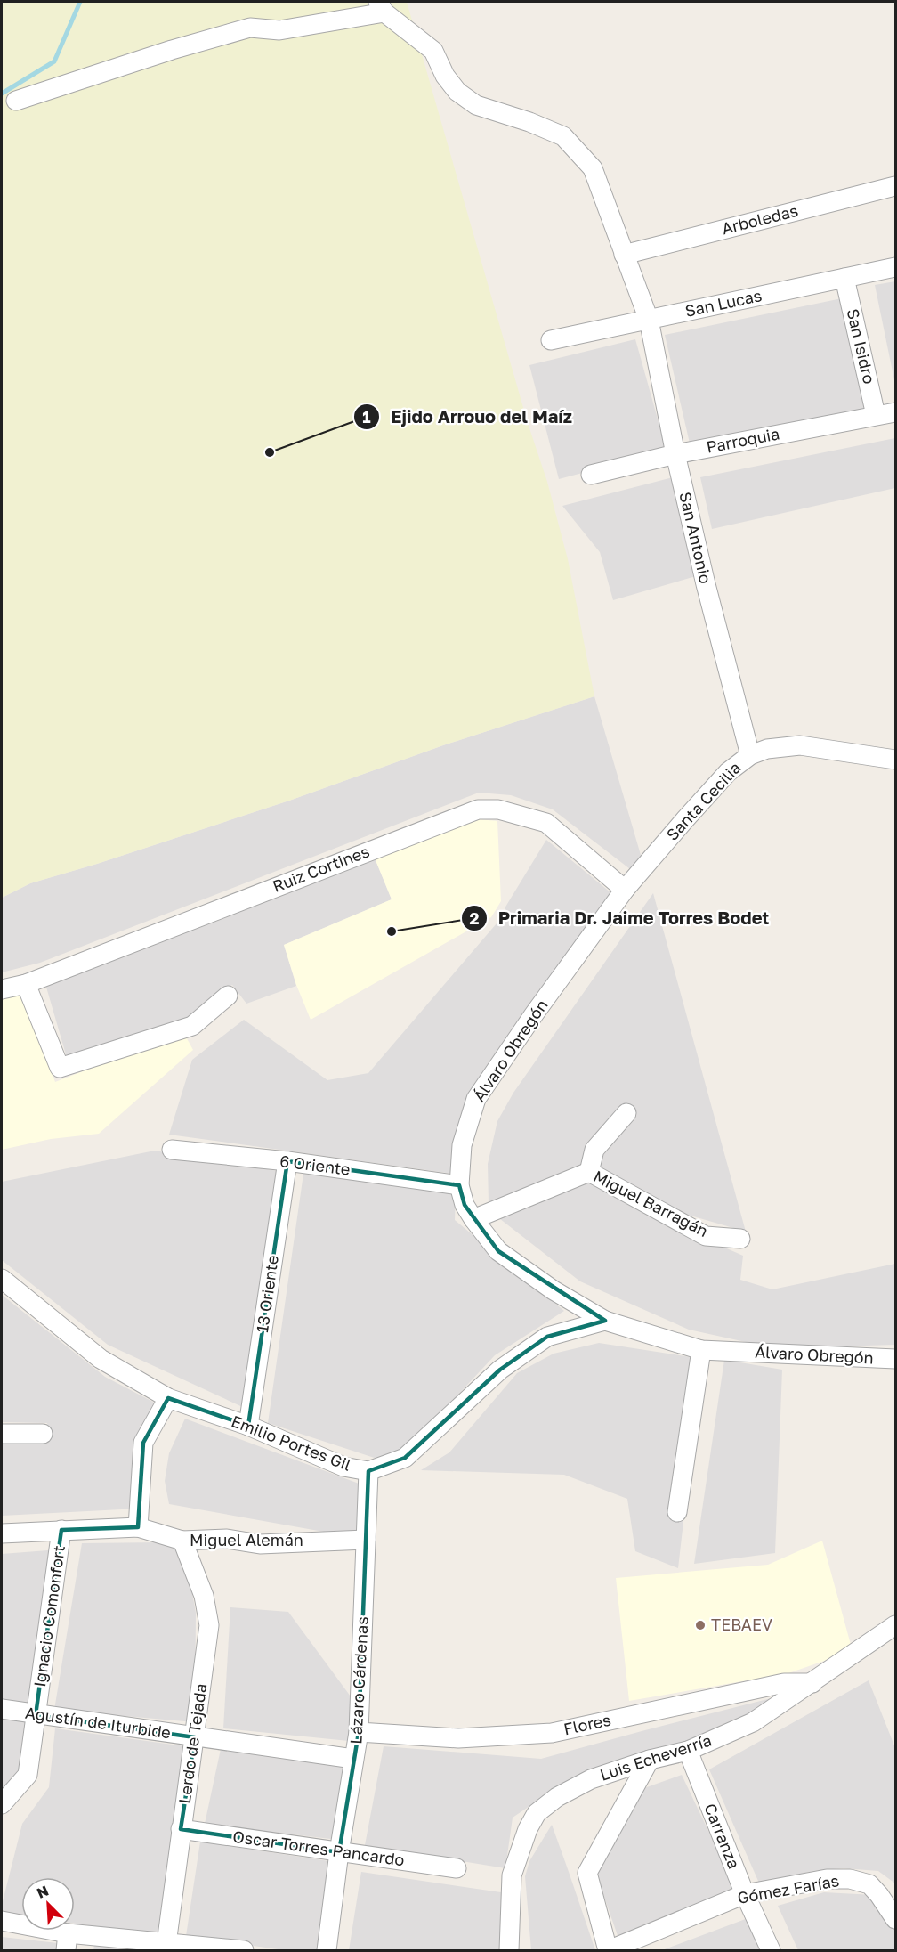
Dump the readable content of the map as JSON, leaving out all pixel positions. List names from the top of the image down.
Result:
{
  "streets": {
    "street": [
      "Arboledas",
      "San Lucas",
      "San Isidro",
      "Parroquia",
      "San Antonio",
      "Santa Cecilia",
      "Ruiz Cortines",
      "Álvaro Obregón",
      "6 Oriente",
      "Miguel Barragán",
      "13 Oriente",
      "Emilio Portes Gil",
      "Miguel Alemán",
      "Ignacio Comonfort",
      "Lázaro Cárdenas",
      "Agustín de Iturbide",
      "Flores",
      "Lerdo de Tejada",
      "Luis Echeverría",
      "Carranza",
      "Oscar Torres Pancardo",
      "Gómez Farías"
    ]
  },
  "crossings": [
    ["Arboledas", "San Antonio"],
    ["San Lucas", "San Isidro"],
    ["San Lucas", "San Antonio"],
    ["San Isidro", "Parroquia"],
    ["Parroquia", "San Antonio"],
    ["San Antonio", "Santa Cecilia"],
    ["Santa Cecilia", "Ruiz Cortines"],
    ["Santa Cecilia", "Álvaro Obregón"],
    ["Ruiz Cortines", "Álvaro Obregón"],
    ["Álvaro Obregón", "6 Oriente"],
    ["Álvaro Obregón", "Miguel Barragán"],
    ["Álvaro Obregón", "Emilio Portes Gil"],
    ["6 Oriente", "13 Oriente"],
    ["13 Oriente", "Emilio Portes Gil"],
    ["Emilio Portes Gil", "Lázaro Cárdenas"],
    ["Miguel Alemán", "Ignacio Comonfort"],
    ["Miguel Alemán", "Lázaro Cárdenas"],
    ["Miguel Alemán", "Lerdo de Tejada"],
    ["Ignacio Comonfort", "Agustín de Iturbide"],
    ["Lázaro Cárdenas", "Agustín de Iturbide"],
    ["Lázaro Cárdenas", "Flores"],
    ["Lázaro Cárdenas", "Oscar Torres Pancardo"],
    ["Agustín de Iturbide", "Lerdo de Tejada"],
    ["Flores", "Luis Echeverría"],
    ["Lerdo de Tejada", "Oscar Torres Pancardo"],
    ["Luis Echeverría", "Carranza"],
    ["Carranza", "Gómez Farías"]
  ],
  "places": ["Ejido Arrouo del Maíz", "Primaria Dr. Jaime Torres Bodet", "TEBAEV"],
  "north": "top left"
}
